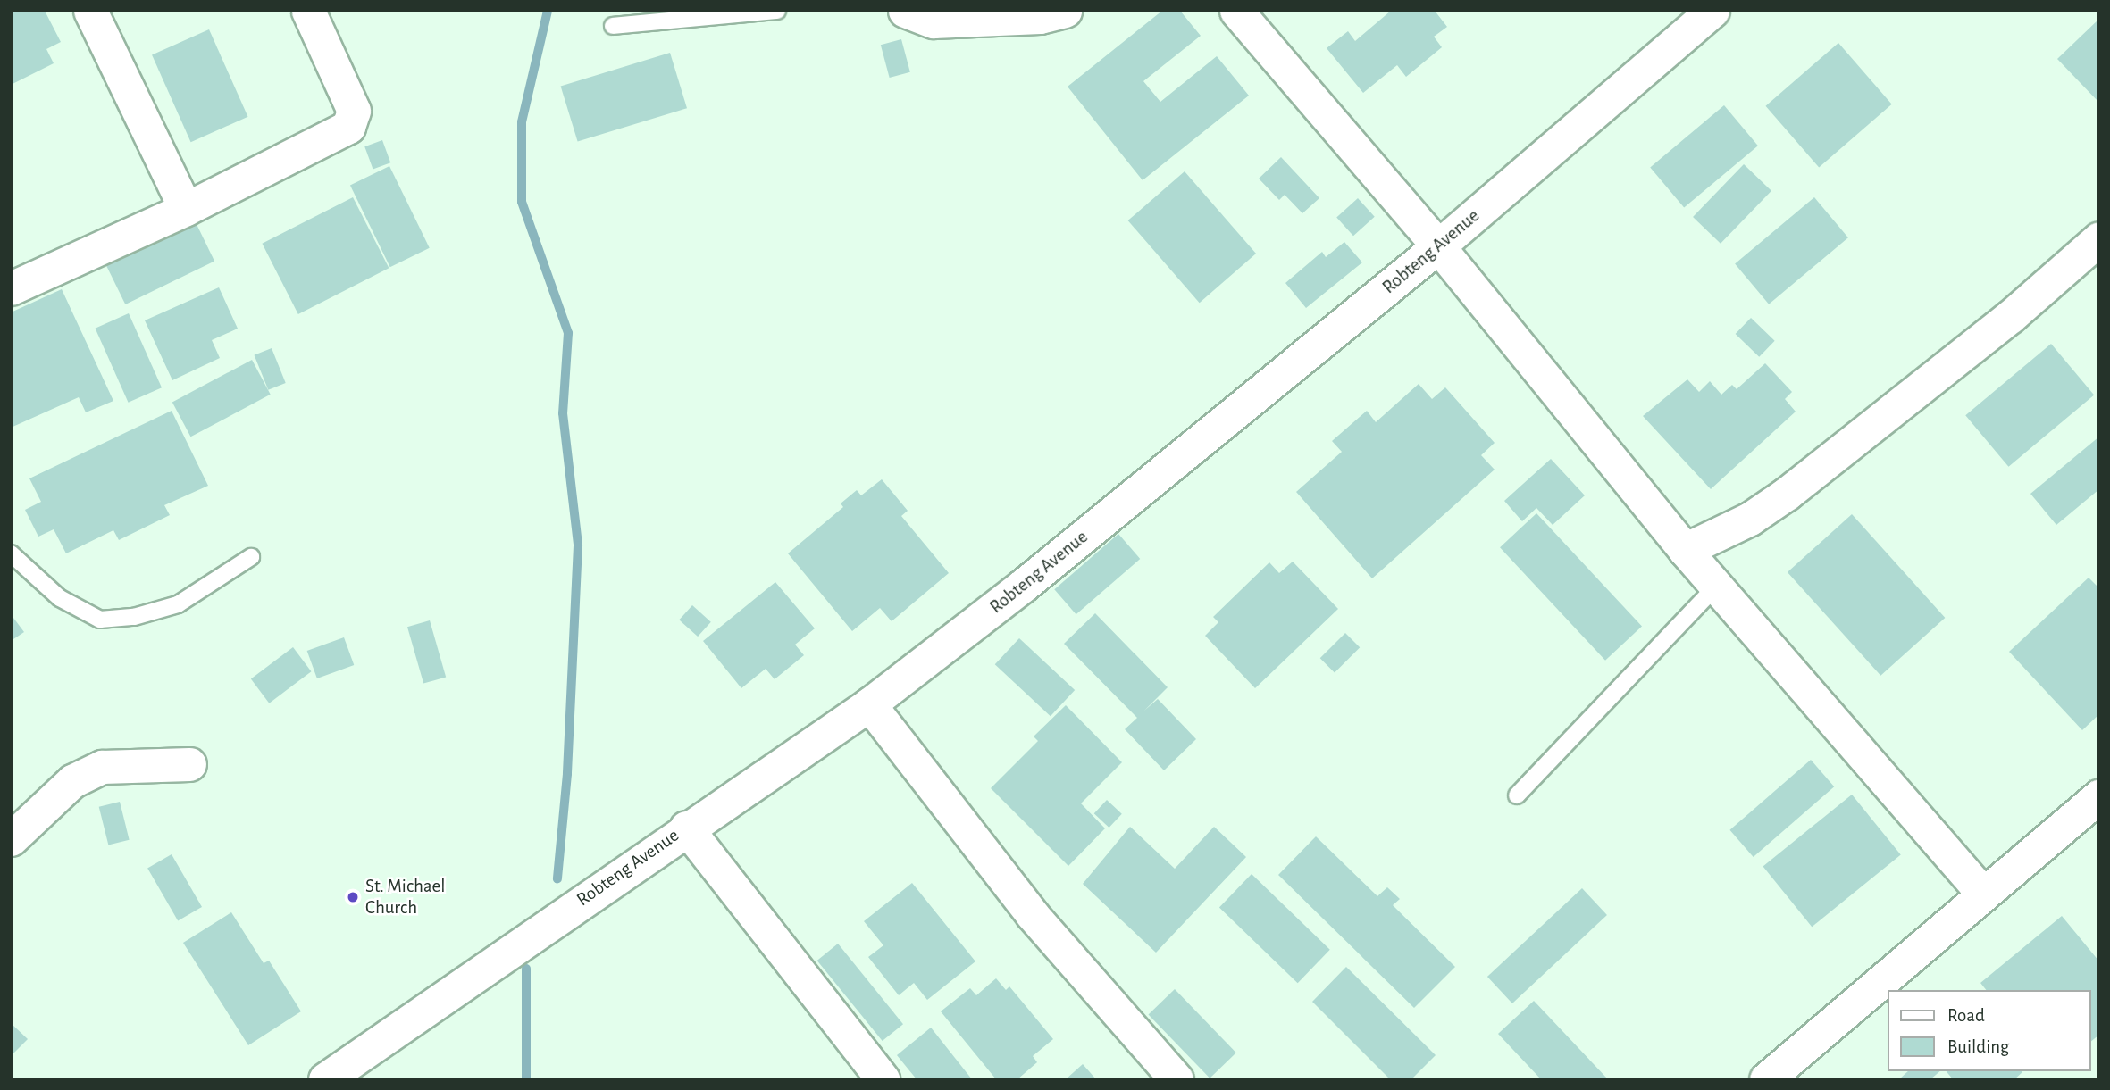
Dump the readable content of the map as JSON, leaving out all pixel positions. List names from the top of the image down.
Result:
{
  "streets": {
    "street": ["Robteng Avenue"]
  },
  "places": ["St. Michael Church"],
  "legend": ["Road", "Building"]
}
